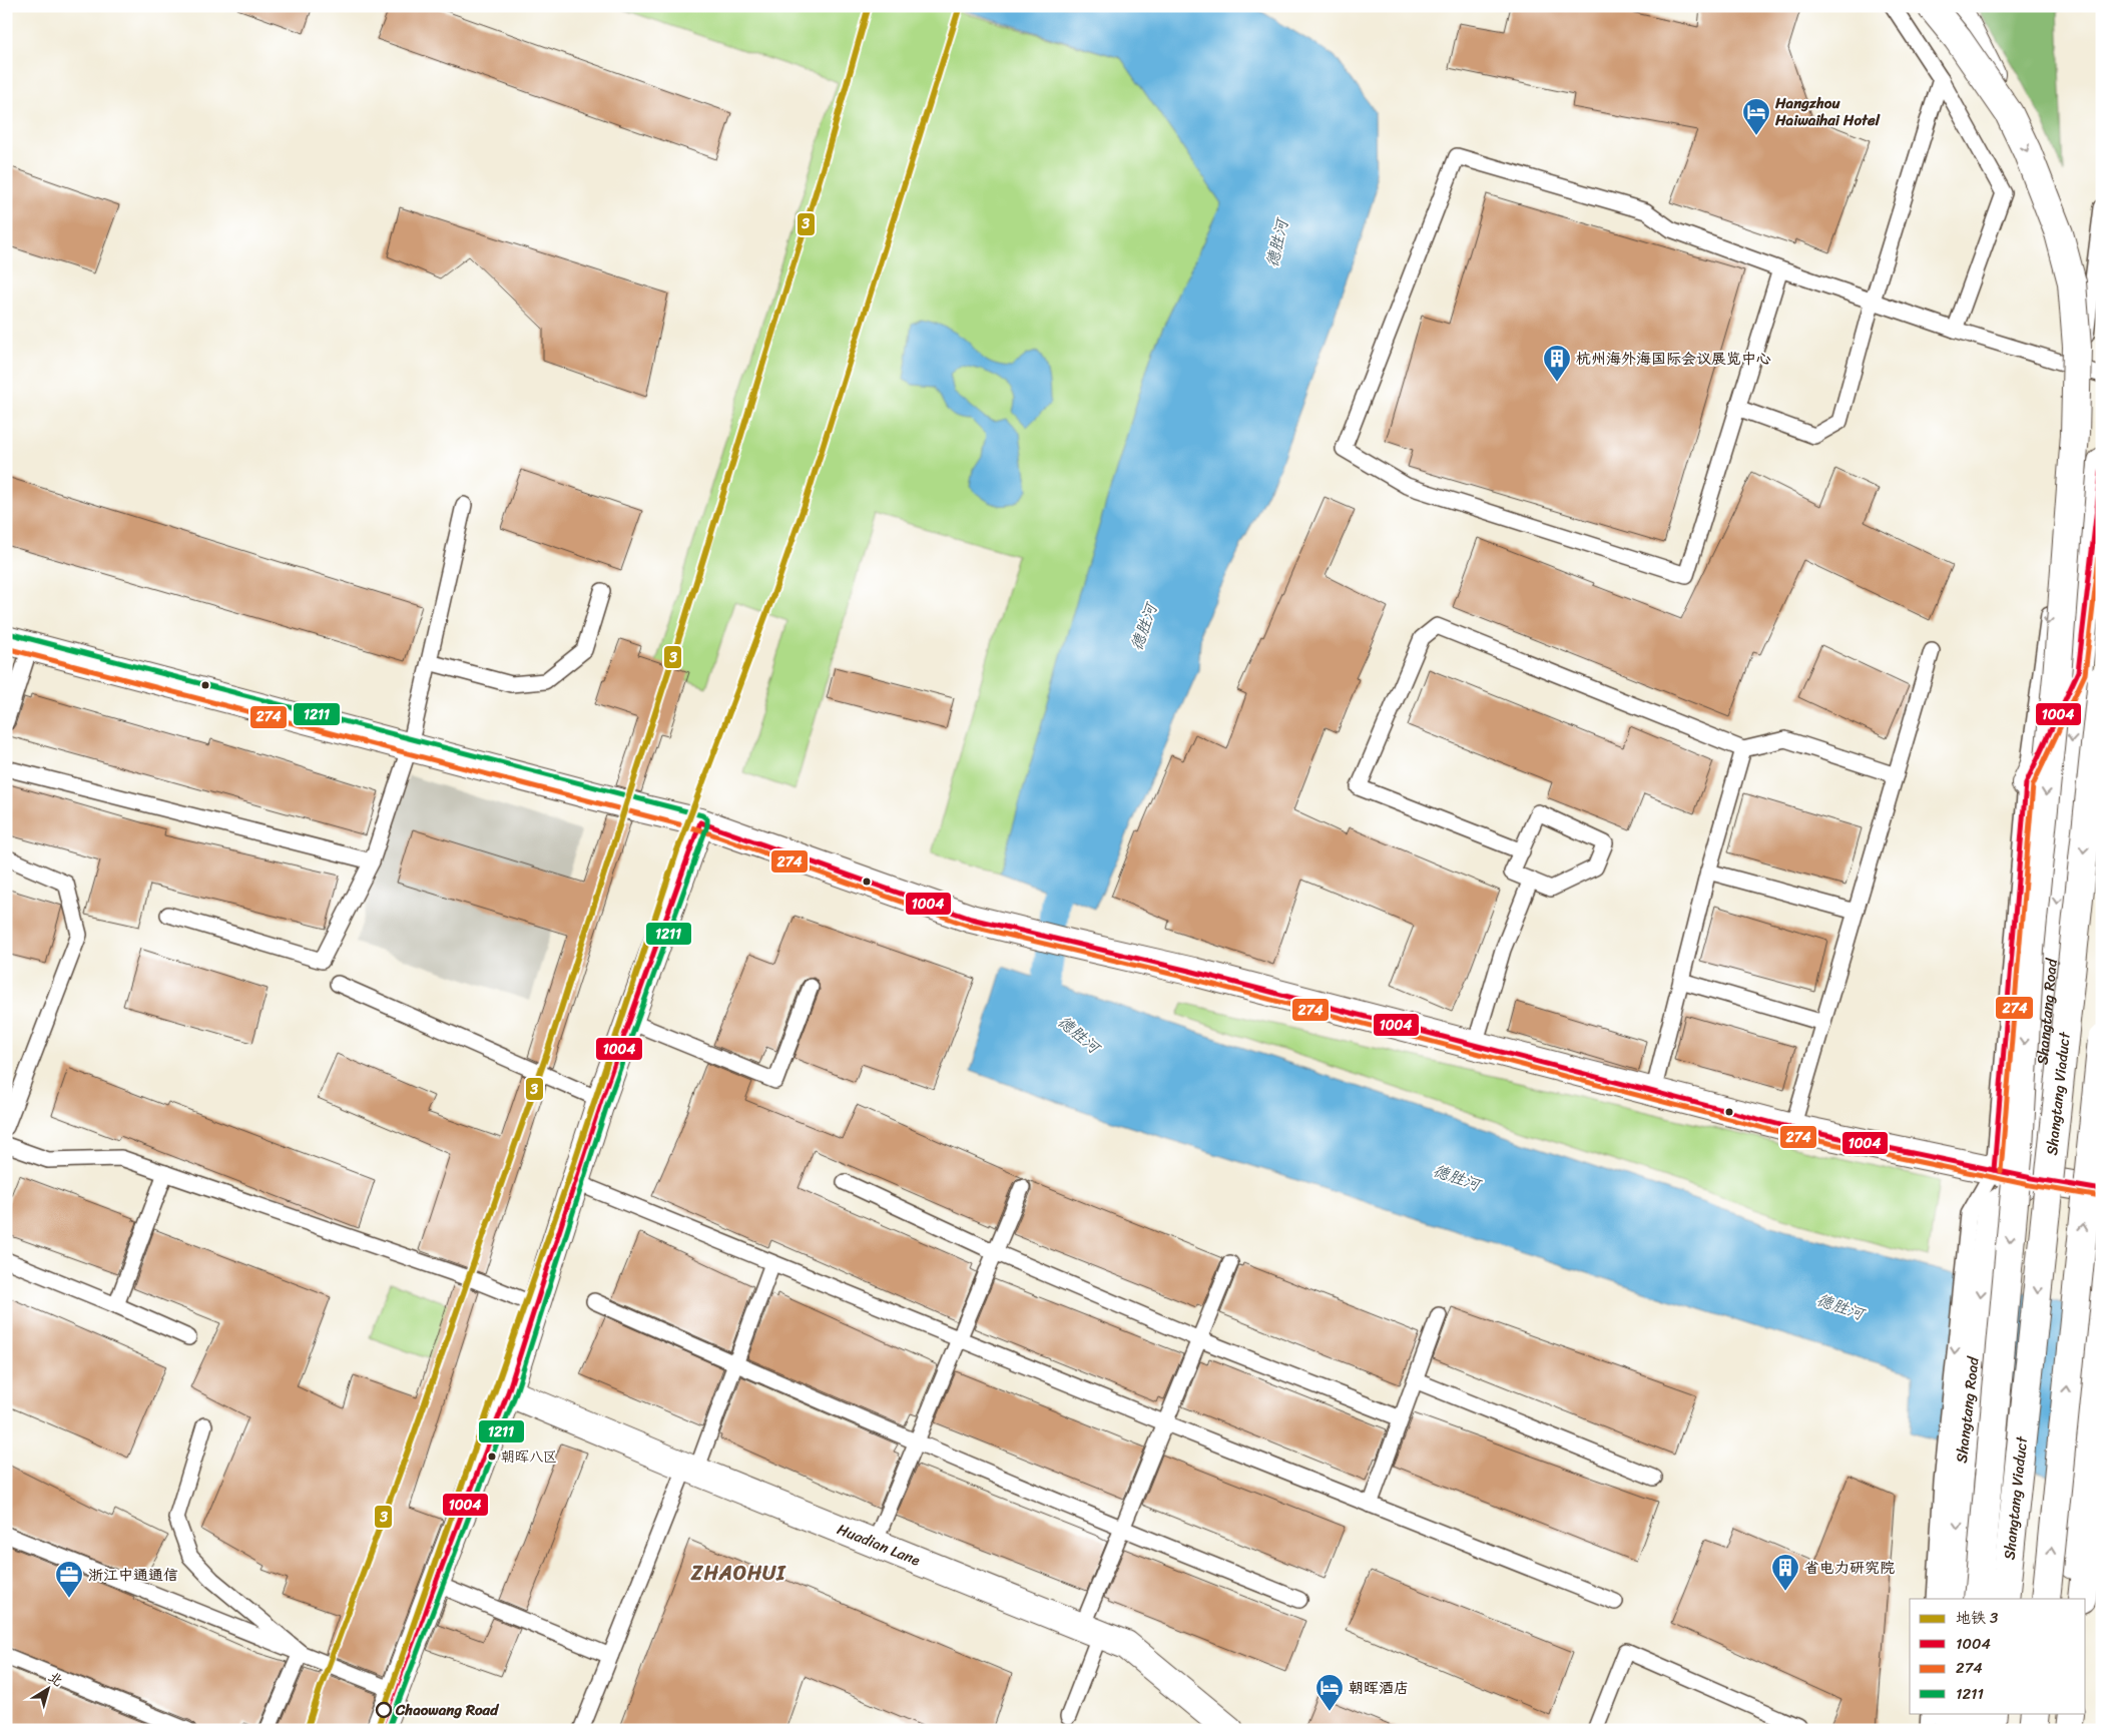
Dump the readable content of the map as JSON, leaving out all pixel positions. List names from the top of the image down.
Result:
{
  "streets": {
    "main road": ["Shangtang Road", "Shangtang Viaduct", "Huadian Lane"]
  },
  "crossings": [
    ["Shangtang Road", "Shangtang Viaduct"]
  ],
  "districts": ["ZHAOHUI"],
  "water": ["德胜河"],
  "places": {
    "hotel": ["Hangzhou Haiwaihai Hotel", "朝晖酒店"],
    "building": ["杭州海外海国际会议展览中心", "省电力研究院"],
    "other": ["朝晖八区", "Chaowang Road"],
    "office": ["浙江中通通信"]
  },
  "lines": [
    "metro line 3",
    "transit line 1004",
    "transit line 274",
    "transit line 1211"
  ],
  "legend": [
    "地铁 3",
    "1004",
    "274",
    "1211"
  ],
  "north": "top right"
}
